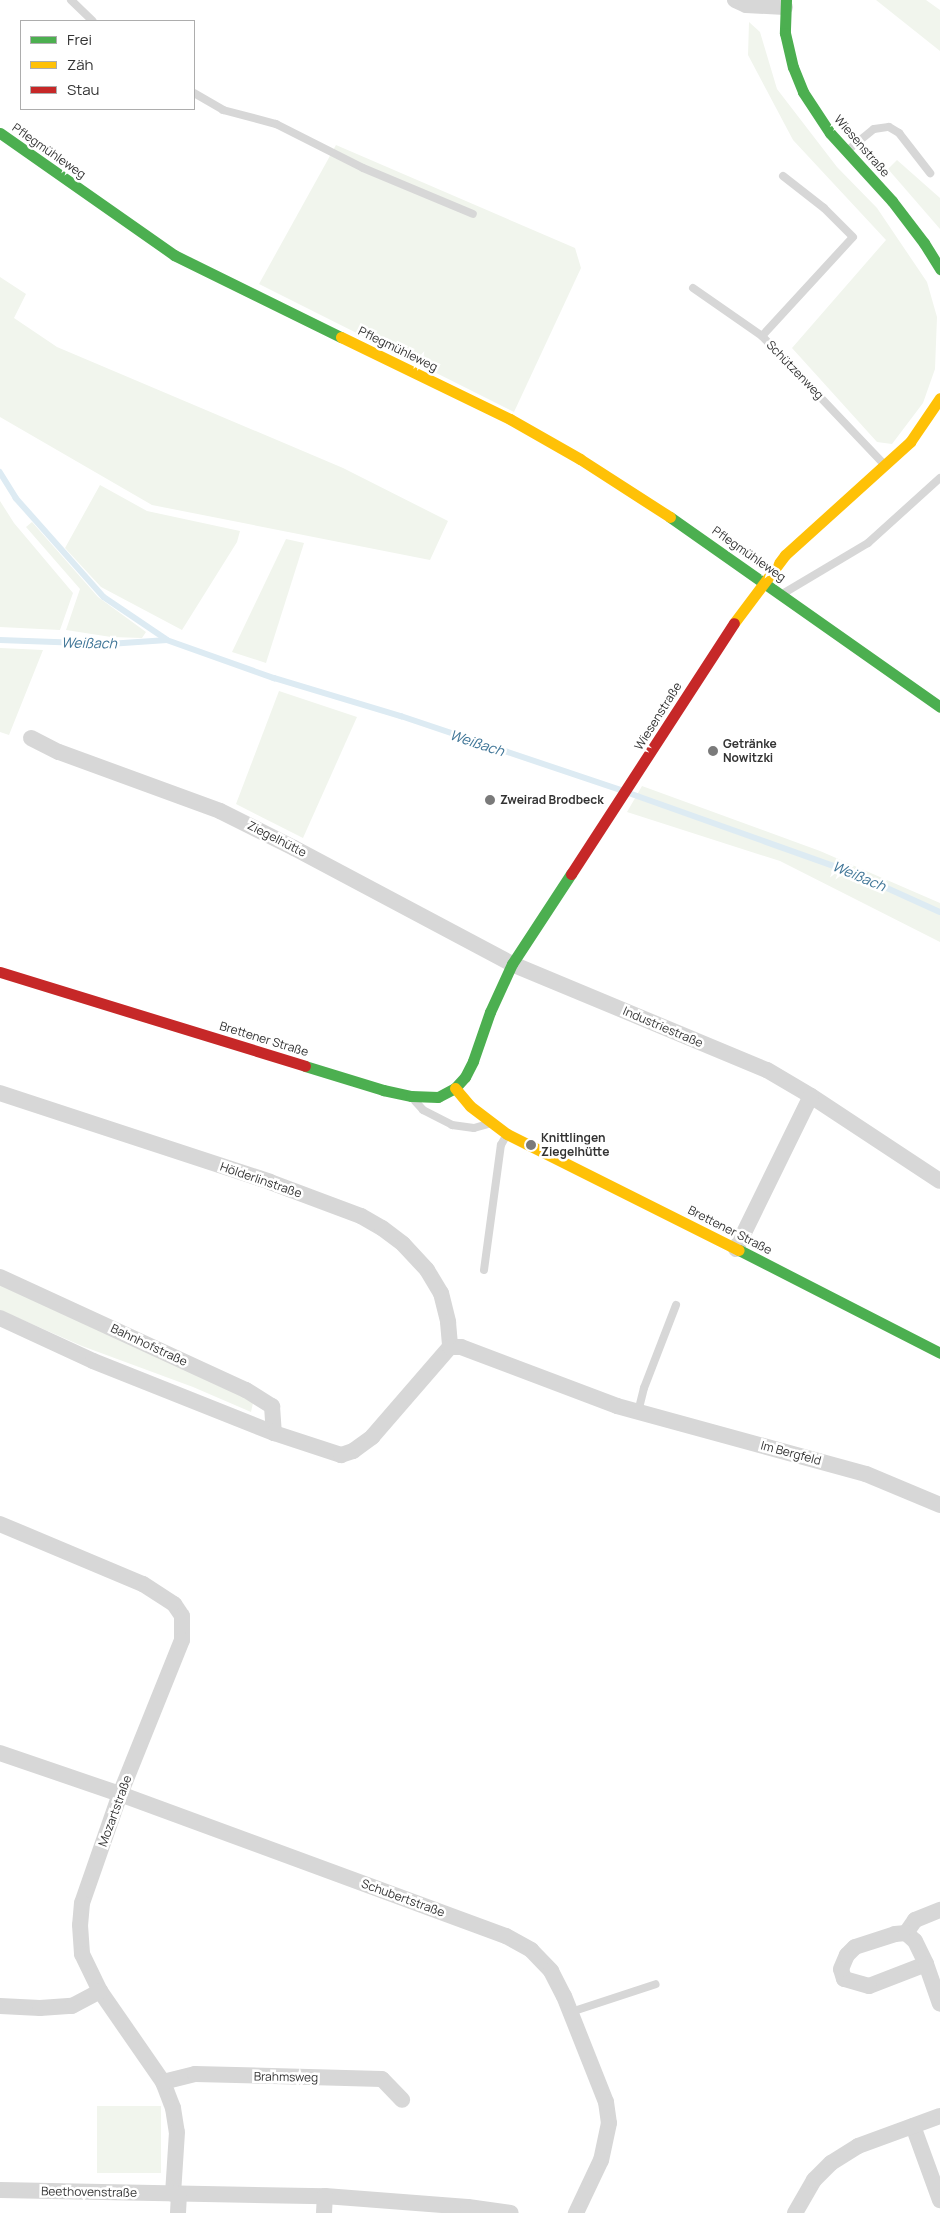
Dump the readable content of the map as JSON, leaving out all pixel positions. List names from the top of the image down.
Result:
{
  "streets": {
    "street": [
      "Wiesenstraße",
      "Pflegmühleweg",
      "Ziegelhütte",
      "Industriestraße",
      "Brettener Straße",
      "Hölderlinstraße",
      "Bahnhofstraße",
      "Im Bergfeld",
      "Mozartstraße",
      "Schubertstraße",
      "Brahmsweg",
      "Beethovenstraße"
    ],
    "lane": ["Schützenweg"]
  },
  "crossings": [
    ["Wiesenstraße", "Pflegmühleweg"],
    ["Wiesenstraße", "Schützenweg"],
    ["Wiesenstraße", "Ziegelhütte"],
    ["Wiesenstraße", "Industriestraße"],
    ["Wiesenstraße", "Brettener Straße"],
    ["Ziegelhütte", "Industriestraße"],
    ["Hölderlinstraße", "Im Bergfeld"],
    ["Mozartstraße", "Schubertstraße"],
    ["Mozartstraße", "Brahmsweg"],
    ["Mozartstraße", "Beethovenstraße"]
  ],
  "water": ["Weißach"],
  "places": ["Getränke Nowitzki", "Zweirad Brodbeck", "Knittlingen Ziegelhütte"],
  "legend": ["Frei", "Zäh", "Stau"]
}
